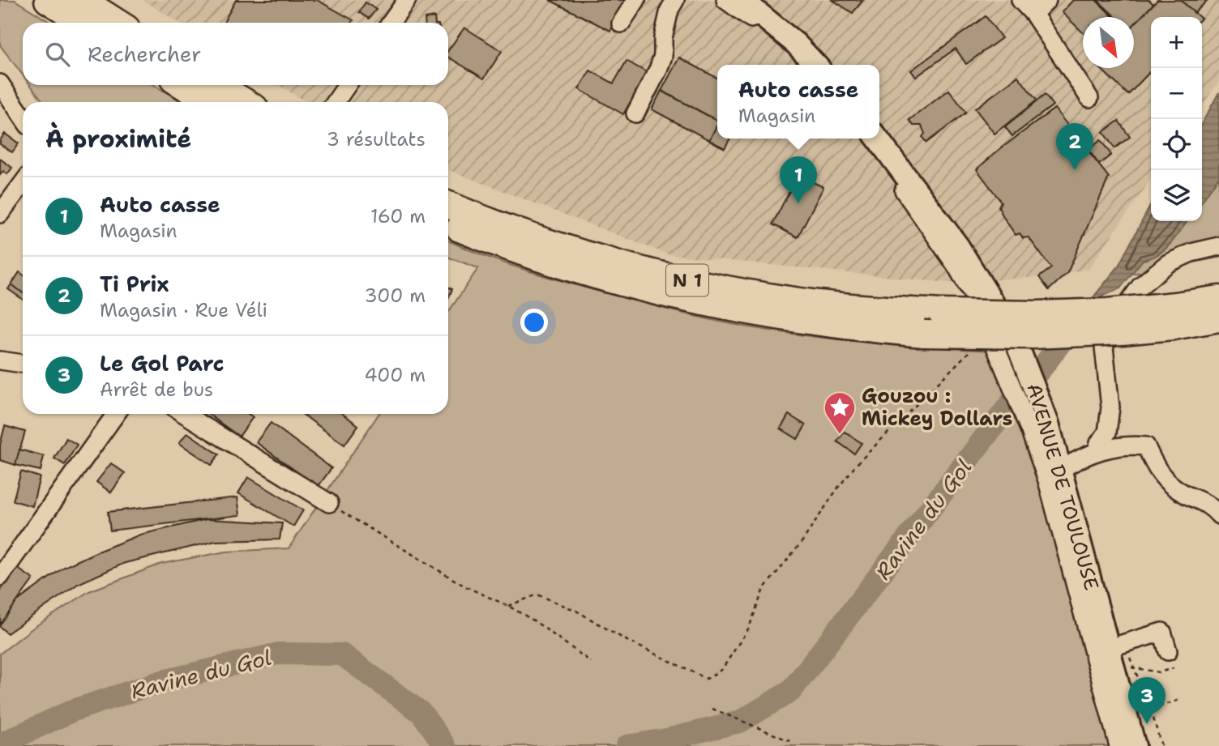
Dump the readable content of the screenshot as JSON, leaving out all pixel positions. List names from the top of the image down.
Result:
{
  "streets": {
    "highway": ["N 1"],
    "main road": ["AVENUE DE TOULOUSE"]
  },
  "water": ["Ravine du Gol"],
  "places": {
    "place": ["Gouzou : Mickey Dollars"]
  },
  "north": "bottom right",
  "page": {
    "map_buttons": ["+", "−"],
    "search": "Rechercher",
    "popup": ["Auto casse", "Magasin"],
    "heading": ["À proximité", "3 résultats"],
    "pins": ["2", "1", "3"],
    "list": [
      {
        "mark": "1",
        "name": "Auto casse",
        "note": "Magasin",
        "value": "160 m"
      },
      {
        "mark": "2",
        "name": "Ti Prix",
        "note": "Magasin · Rue Véli",
        "value": "300 m"
      },
      {
        "mark": "3",
        "name": "Le Gol Parc",
        "note": "Arrêt de bus",
        "value": "400 m"
      }
    ]
  }
}
